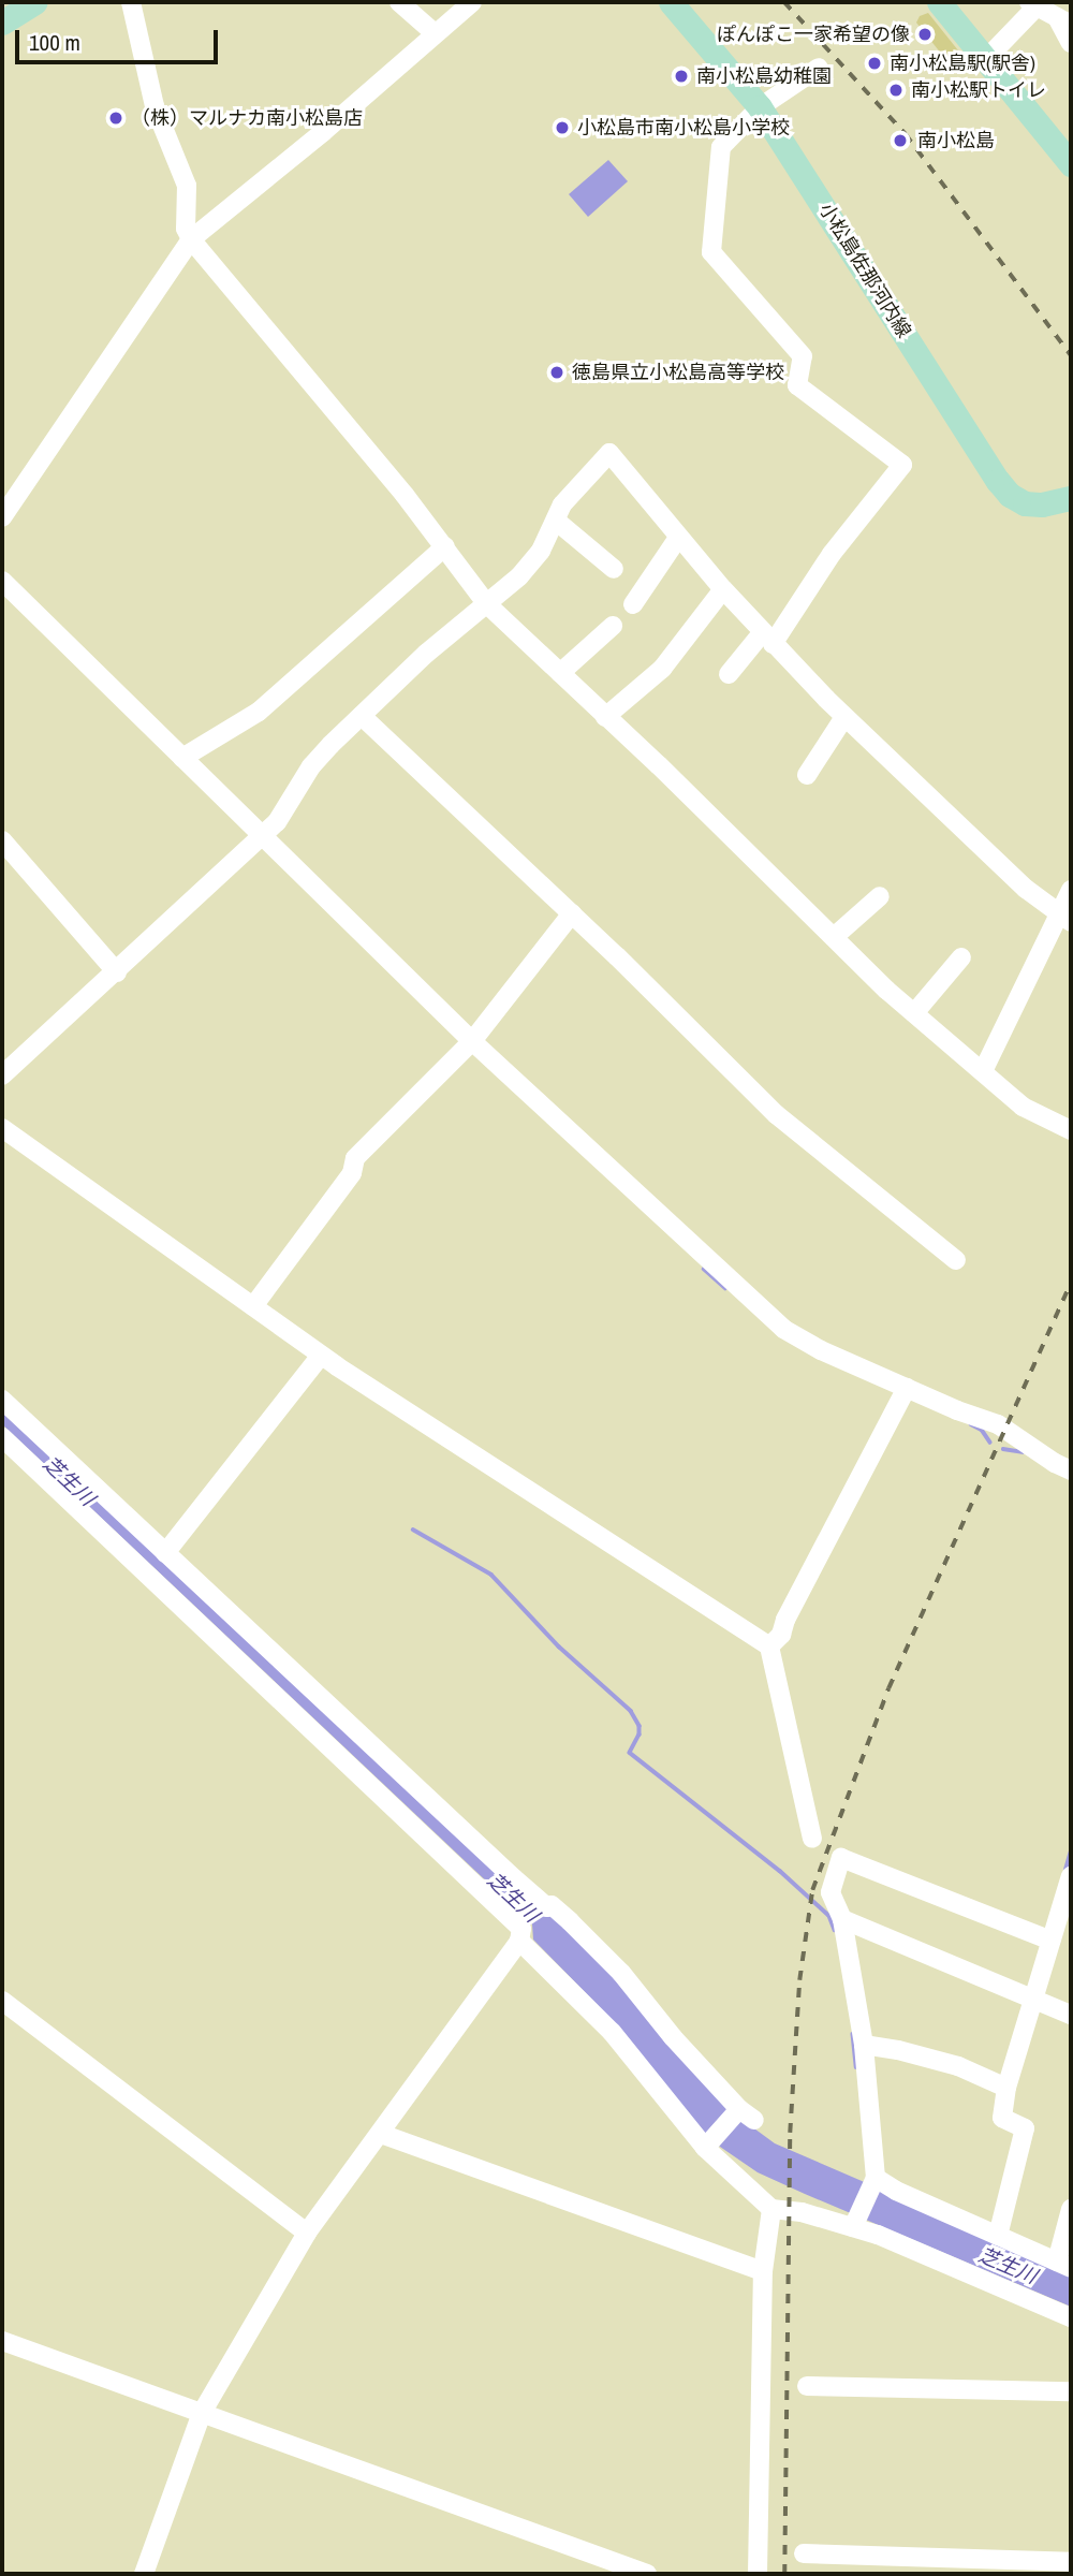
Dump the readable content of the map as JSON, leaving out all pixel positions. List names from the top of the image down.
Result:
{
  "streets": {
    "main road": ["小松島佐那河内線"]
  },
  "water": ["芝生川"],
  "places": [
    "ぽんぽこ一家希望の像",
    "南小松島駅(駅舎)",
    "南小松島幼稚園",
    "南小松駅トイレ",
    "（株）マルナカ南小松島店",
    "小松島市南小松島小学校",
    "南小松島",
    "徳島県立小松島高等学校"
  ],
  "scale_bar": "100 m"
}
